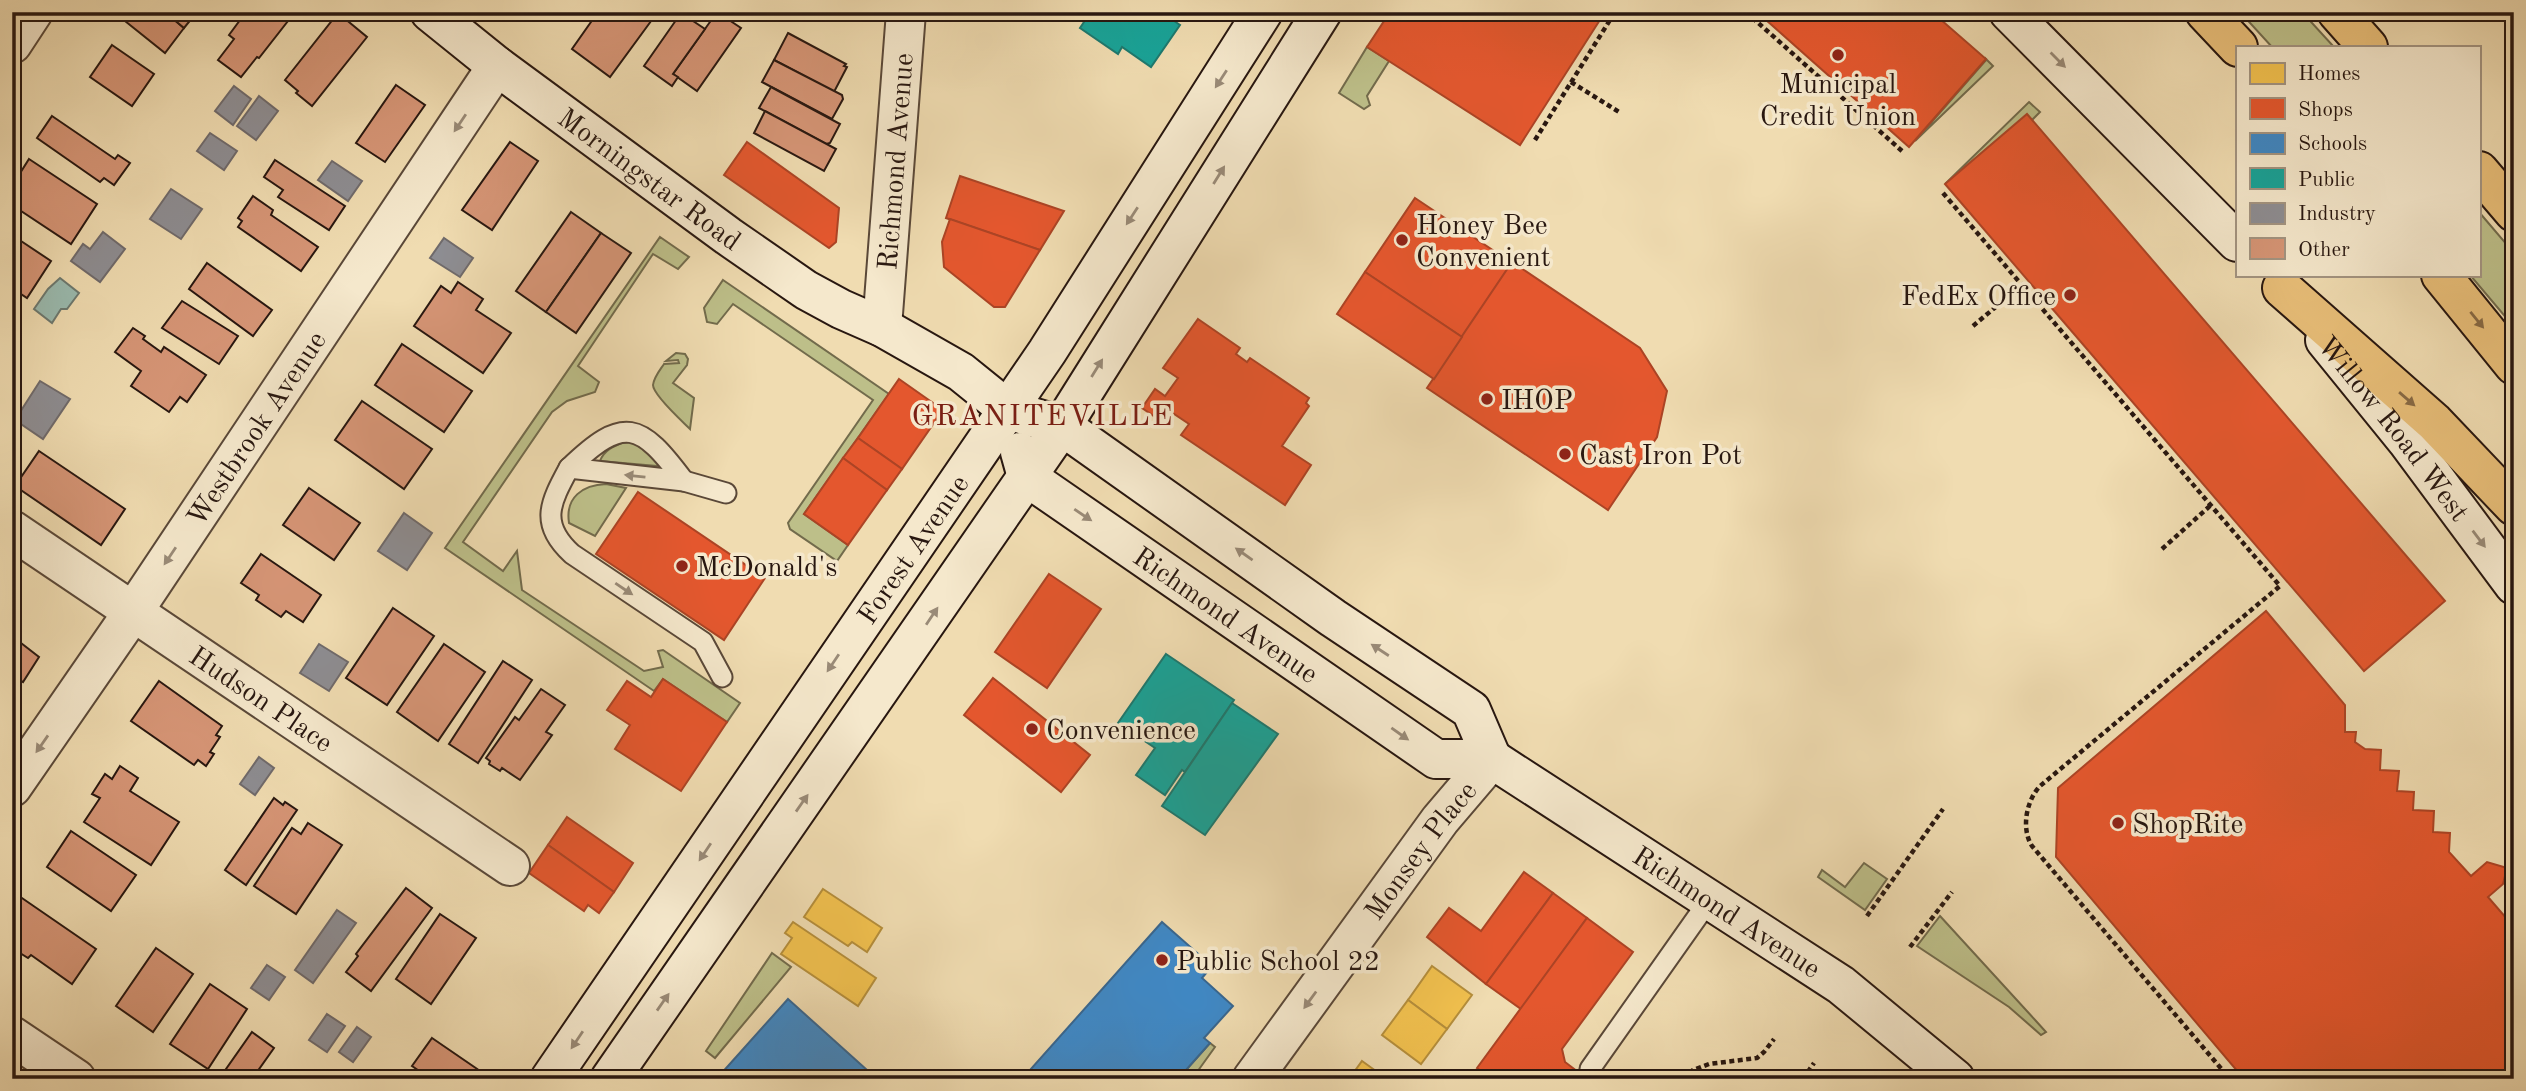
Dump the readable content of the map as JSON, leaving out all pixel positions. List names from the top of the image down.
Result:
{
  "streets": {
    "main road": [
      "Richmond Avenue",
      "Morningstar Road",
      "Westbrook Avenue",
      "Willow Road West",
      "Forest Avenue",
      "Hudson Place",
      "Monsey Place"
    ]
  },
  "crossings": [
    ["Richmond Avenue", "Morningstar Road"],
    ["Richmond Avenue", "Forest Avenue"],
    ["Richmond Avenue", "Monsey Place"],
    ["Morningstar Road", "Westbrook Avenue"],
    ["Westbrook Avenue", "Hudson Place"]
  ],
  "one_way": ["Westbrook Avenue", "Willow Road West", "Monsey Place"],
  "districts": ["GRANITEVILLE"],
  "places": [
    "Municipal Credit Union",
    "Honey Bee Convenient",
    "FedEx Office",
    "IHOP",
    "Cast Iron Pot",
    "McDonald's",
    "Convenience",
    "ShopRite",
    "Public School 22"
  ],
  "legend": [
    "Homes",
    "Shops",
    "Schools",
    "Public",
    "Industry",
    "Other"
  ]
}
